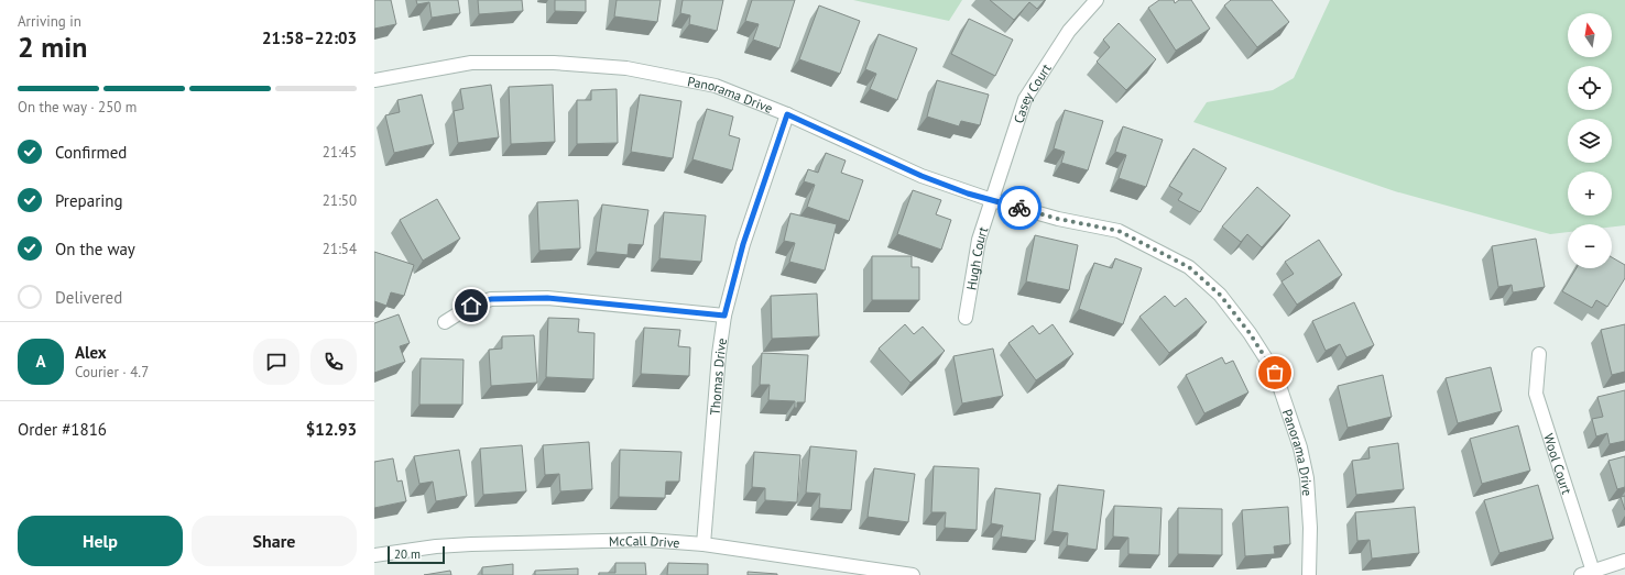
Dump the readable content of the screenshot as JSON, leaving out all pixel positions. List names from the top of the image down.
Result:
{
  "streets": {
    "street": [
      "Casey Court",
      "Panorama Drive",
      "Hugh Court",
      "Thomas Drive",
      "Wool Court",
      "McCall Drive"
    ]
  },
  "crossings": [
    ["Casey Court", "Panorama Drive"],
    ["Casey Court", "Hugh Court"],
    ["Panorama Drive", "Hugh Court"],
    ["Panorama Drive", "Thomas Drive"],
    ["Thomas Drive", "McCall Drive"]
  ],
  "scale_bar": "20 m",
  "north": "top",
  "page": {
    "heading": ["2 min", "Arriving in", "21:58–22:03"],
    "panel": [
      "Alex",
      "Courier · 4.7",
      "Order #1816",
      "$12.93"
    ],
    "map_buttons": ["+", "−"],
    "bar": "On the way · 250 m",
    "list": [
      ["Confirmed", "21:45"],
      ["Preparing", "21:50"],
      ["On the way", "21:54"],
      "Delivered"
    ],
    "round": "A",
    "buttons": ["Help", "Share"],
    "scale": "20 m"
  }
}
